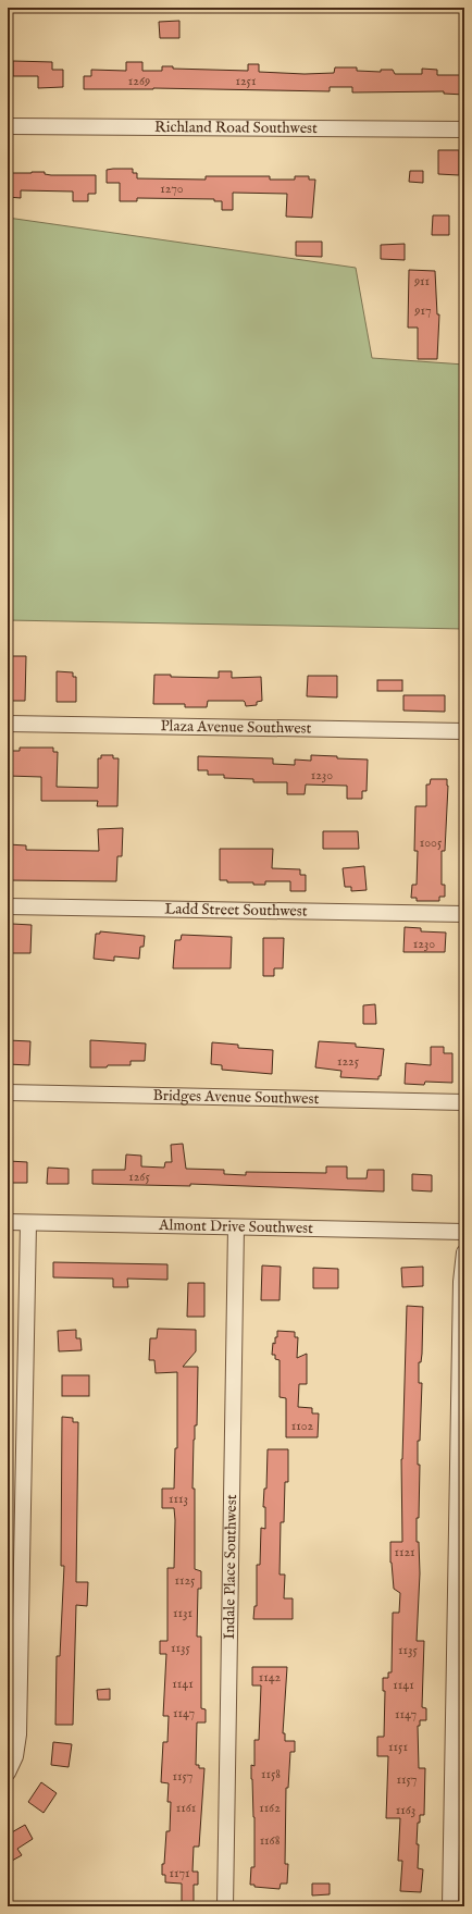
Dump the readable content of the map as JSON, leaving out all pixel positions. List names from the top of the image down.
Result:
{
  "streets": {
    "street": [
      "Richland Road Southwest",
      "Plaza Avenue Southwest",
      "Ladd Street Southwest",
      "Bridges Avenue Southwest",
      "Almont Drive Southwest",
      "Indale Place Southwest"
    ]
  },
  "crossings": [
    ["Almont Drive Southwest", "Indale Place Southwest"]
  ],
  "house_numbers": [
    "1269",
    "1251",
    "1270",
    "911",
    "917",
    "1230",
    "1005",
    "1230",
    "1225",
    "1265",
    "1102",
    "1113",
    "1121",
    "1125",
    "1131",
    "1135",
    "1135",
    "1142",
    "1141",
    "1141",
    "1147",
    "1147",
    "1151",
    "1158",
    "1157",
    "1157",
    "1161",
    "1162",
    "1163",
    "1168",
    "1171"
  ]
}
